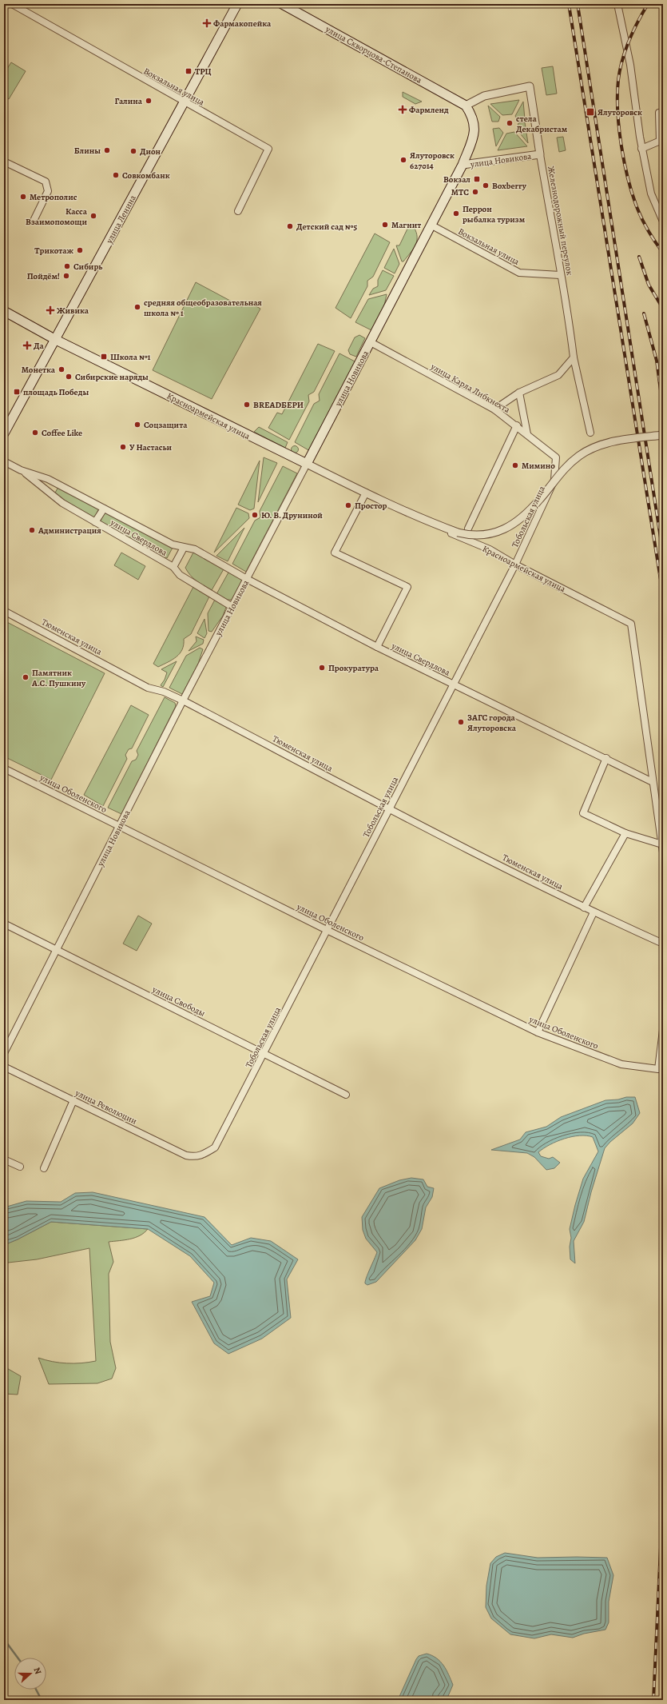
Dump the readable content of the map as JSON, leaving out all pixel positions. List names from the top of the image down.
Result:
{
  "streets": {
    "main road": [
      "улица Скворцова-Степанова",
      "улица Новикова",
      "улица Ленина",
      "Красноармейская улица"
    ],
    "street": [
      "Вокзальная улица",
      "Железнодорожный переулок",
      "улица Карла Либкнехта",
      "Тобольская улица",
      "улица Свердлова",
      "Тюменская улица",
      "улица Оболенского",
      "улица Свободы",
      "улица Революции"
    ]
  },
  "crossings": [
    ["улица Скворцова-Степанова", "улица Новикова"],
    ["улица Скворцова-Степанова", "Железнодорожный переулок"],
    ["Вокзальная улица", "улица Новикова"],
    ["Вокзальная улица", "улица Ленина"],
    ["Вокзальная улица", "Железнодорожный переулок"],
    ["улица Новикова", "Железнодорожный переулок"],
    ["улица Новикова", "улица Карла Либкнехта"],
    ["улица Новикова", "Красноармейская улица"],
    ["улица Новикова", "улица Свердлова"],
    ["улица Новикова", "Тюменская улица"],
    ["улица Новикова", "улица Оболенского"],
    ["улица Новикова", "улица Свободы"],
    ["улица Ленина", "Красноармейская улица"],
    ["улица Карла Либкнехта", "Тобольская улица"],
    ["Красноармейская улица", "Тобольская улица"],
    ["Красноармейская улица", "улица Свердлова"],
    ["Тобольская улица", "улица Свердлова"],
    ["Тобольская улица", "Тюменская улица"],
    ["Тобольская улица", "улица Оболенского"],
    ["Тобольская улица", "улица Свободы"],
    ["Тобольская улица", "улица Революции"]
  ],
  "places": {
    "health": [
      "Фармакопейка",
      "Фармленд",
      "Живика",
      "Да"
    ],
    "transit": [
      "ТРЦ",
      "Ялуторовск",
      "Вокзал",
      "Школа №1",
      "площадь Победы"
    ],
    "other": [
      "Галина",
      "стела Декабристам",
      "Блины",
      "Дион",
      "Ялуторовск 627014",
      "Совкомбанк",
      "Boxberry",
      "МТС",
      "Метрополис",
      "Перрон рыбалка туризм",
      "Касса Взаимопомощи",
      "Магнит",
      "Детский сад №5",
      "Трикотаж",
      "Сибирь",
      "Пойдём!",
      "средняя общеобразовательная школа № 1",
      "Монетка",
      "Сибирские наряды",
      "BREADБЕРИ",
      "Соцзащита",
      "Coffee Like",
      "У Настасьи",
      "Мимино",
      "Простор",
      "Ю. В. Друниной",
      "Администрация",
      "Прокуратура",
      "Памятник А.С. Пушкину",
      "ЗАГС города Ялуторовска"
    ]
  },
  "north": "right"
}
